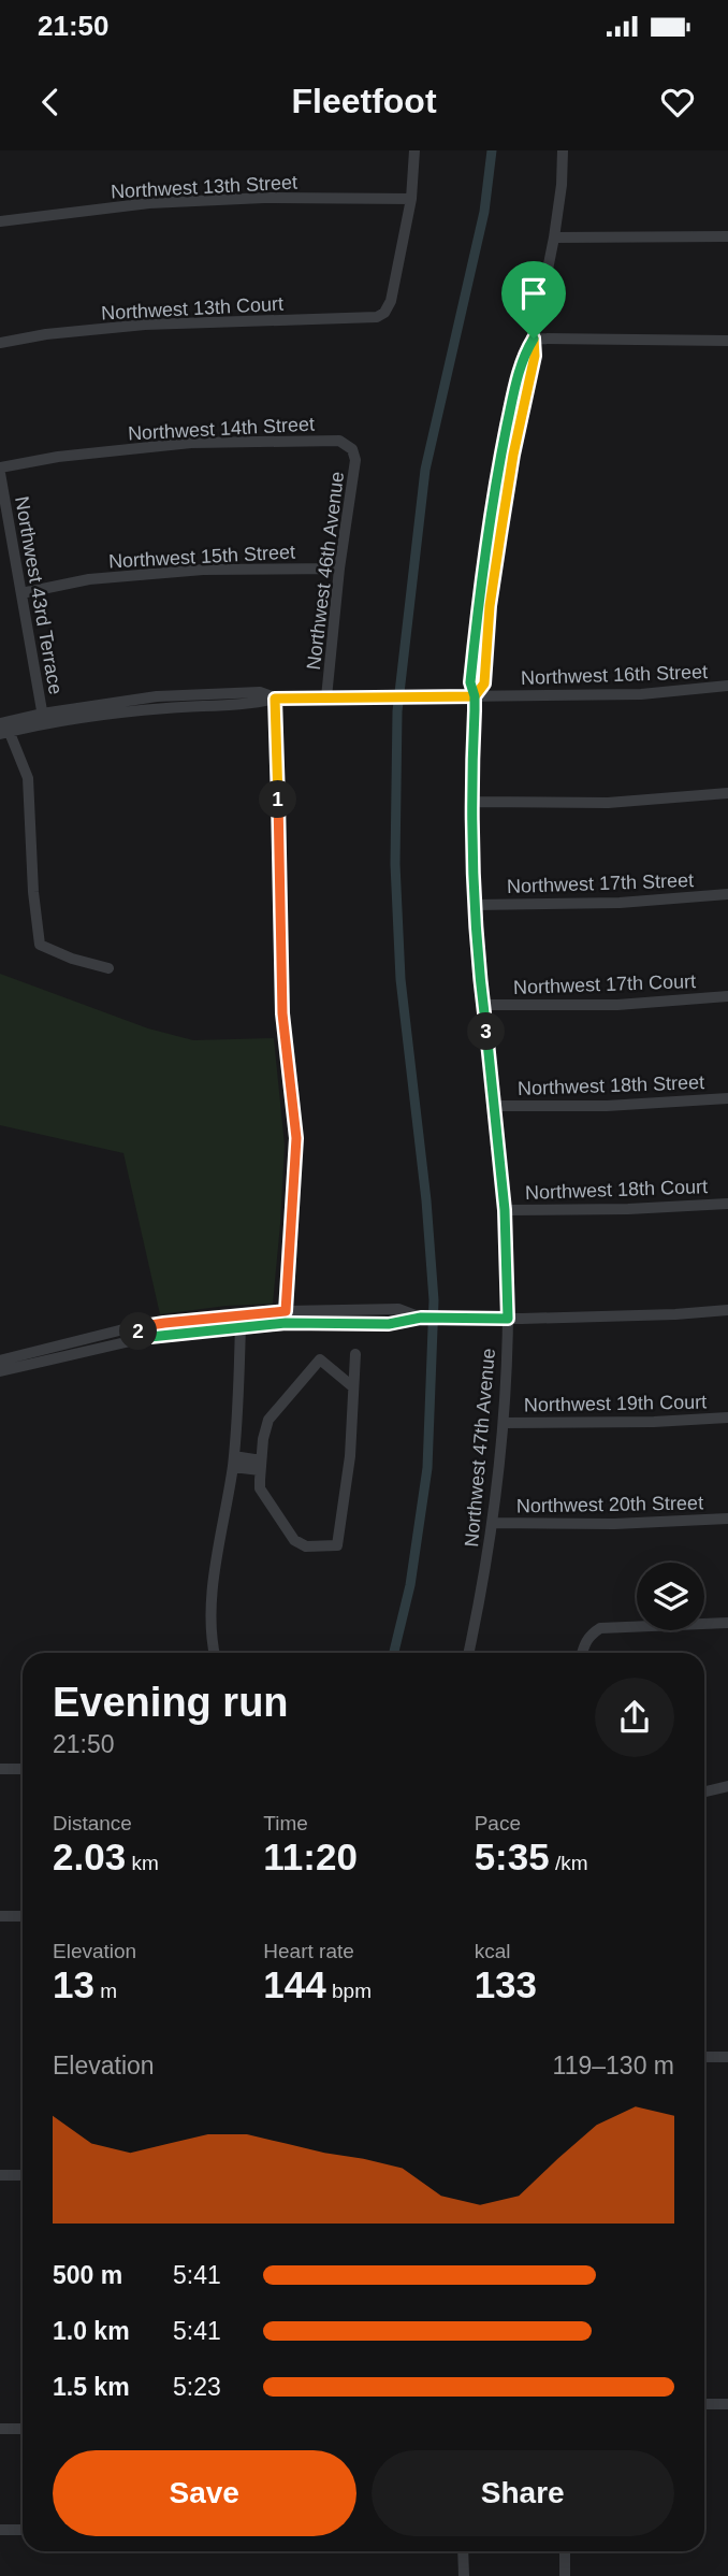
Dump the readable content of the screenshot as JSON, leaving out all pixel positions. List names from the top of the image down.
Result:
{
  "streets": {
    "street": [
      "Northwest 13th Street",
      "Northwest 13th Court",
      "Northwest 14th Street",
      "Northwest 15th Street",
      "Northwest 46th Avenue",
      "Northwest 43rd Terrace",
      "Northwest 16th Street",
      "Northwest 17th Street",
      "Northwest 17th Court",
      "Northwest 18th Street",
      "Northwest 18th Court",
      "Northwest 19th Court",
      "Northwest 47th Avenue",
      "Northwest 20th Street"
    ]
  },
  "crossings": [
    ["Northwest 13th Street", "Northwest 13th Court"],
    ["Northwest 14th Street", "Northwest 46th Avenue"],
    ["Northwest 14th Street", "Northwest 43rd Terrace"],
    ["Northwest 15th Street", "Northwest 46th Avenue"],
    ["Northwest 15th Street", "Northwest 43rd Terrace"],
    ["Northwest 46th Avenue", "Northwest 16th Street"],
    ["Northwest 43rd Terrace", "Northwest 16th Street"],
    ["Northwest 16th Street", "Northwest 47th Avenue"],
    ["Northwest 17th Street", "Northwest 47th Avenue"],
    ["Northwest 17th Court", "Northwest 47th Avenue"],
    ["Northwest 18th Street", "Northwest 47th Avenue"],
    ["Northwest 18th Court", "Northwest 47th Avenue"],
    ["Northwest 19th Court", "Northwest 47th Avenue"],
    ["Northwest 47th Avenue", "Northwest 20th Street"]
  ],
  "page": {
    "status": "21:50",
    "header": "Fleetfoot",
    "pins": ["1", "3", "2"],
    "heading": ["Evening run", "21:50"],
    "stats": [
      ["Distance", "2.03 km"],
      ["Time", "11:20"],
      ["Pace", "5:35 /km"],
      ["Elevation", "13 m"],
      ["Heart rate", "144 bpm"],
      ["kcal", "133"]
    ],
    "chart": ["Elevation", "119–130 m"],
    "list": [
      {
        "name": "500 m",
        "note": "5:41"
      },
      {
        "name": "1.0 km",
        "note": "5:41"
      },
      {
        "name": "1.5 km",
        "note": "5:23"
      }
    ],
    "buttons": ["Save", "Share"]
  }
}
